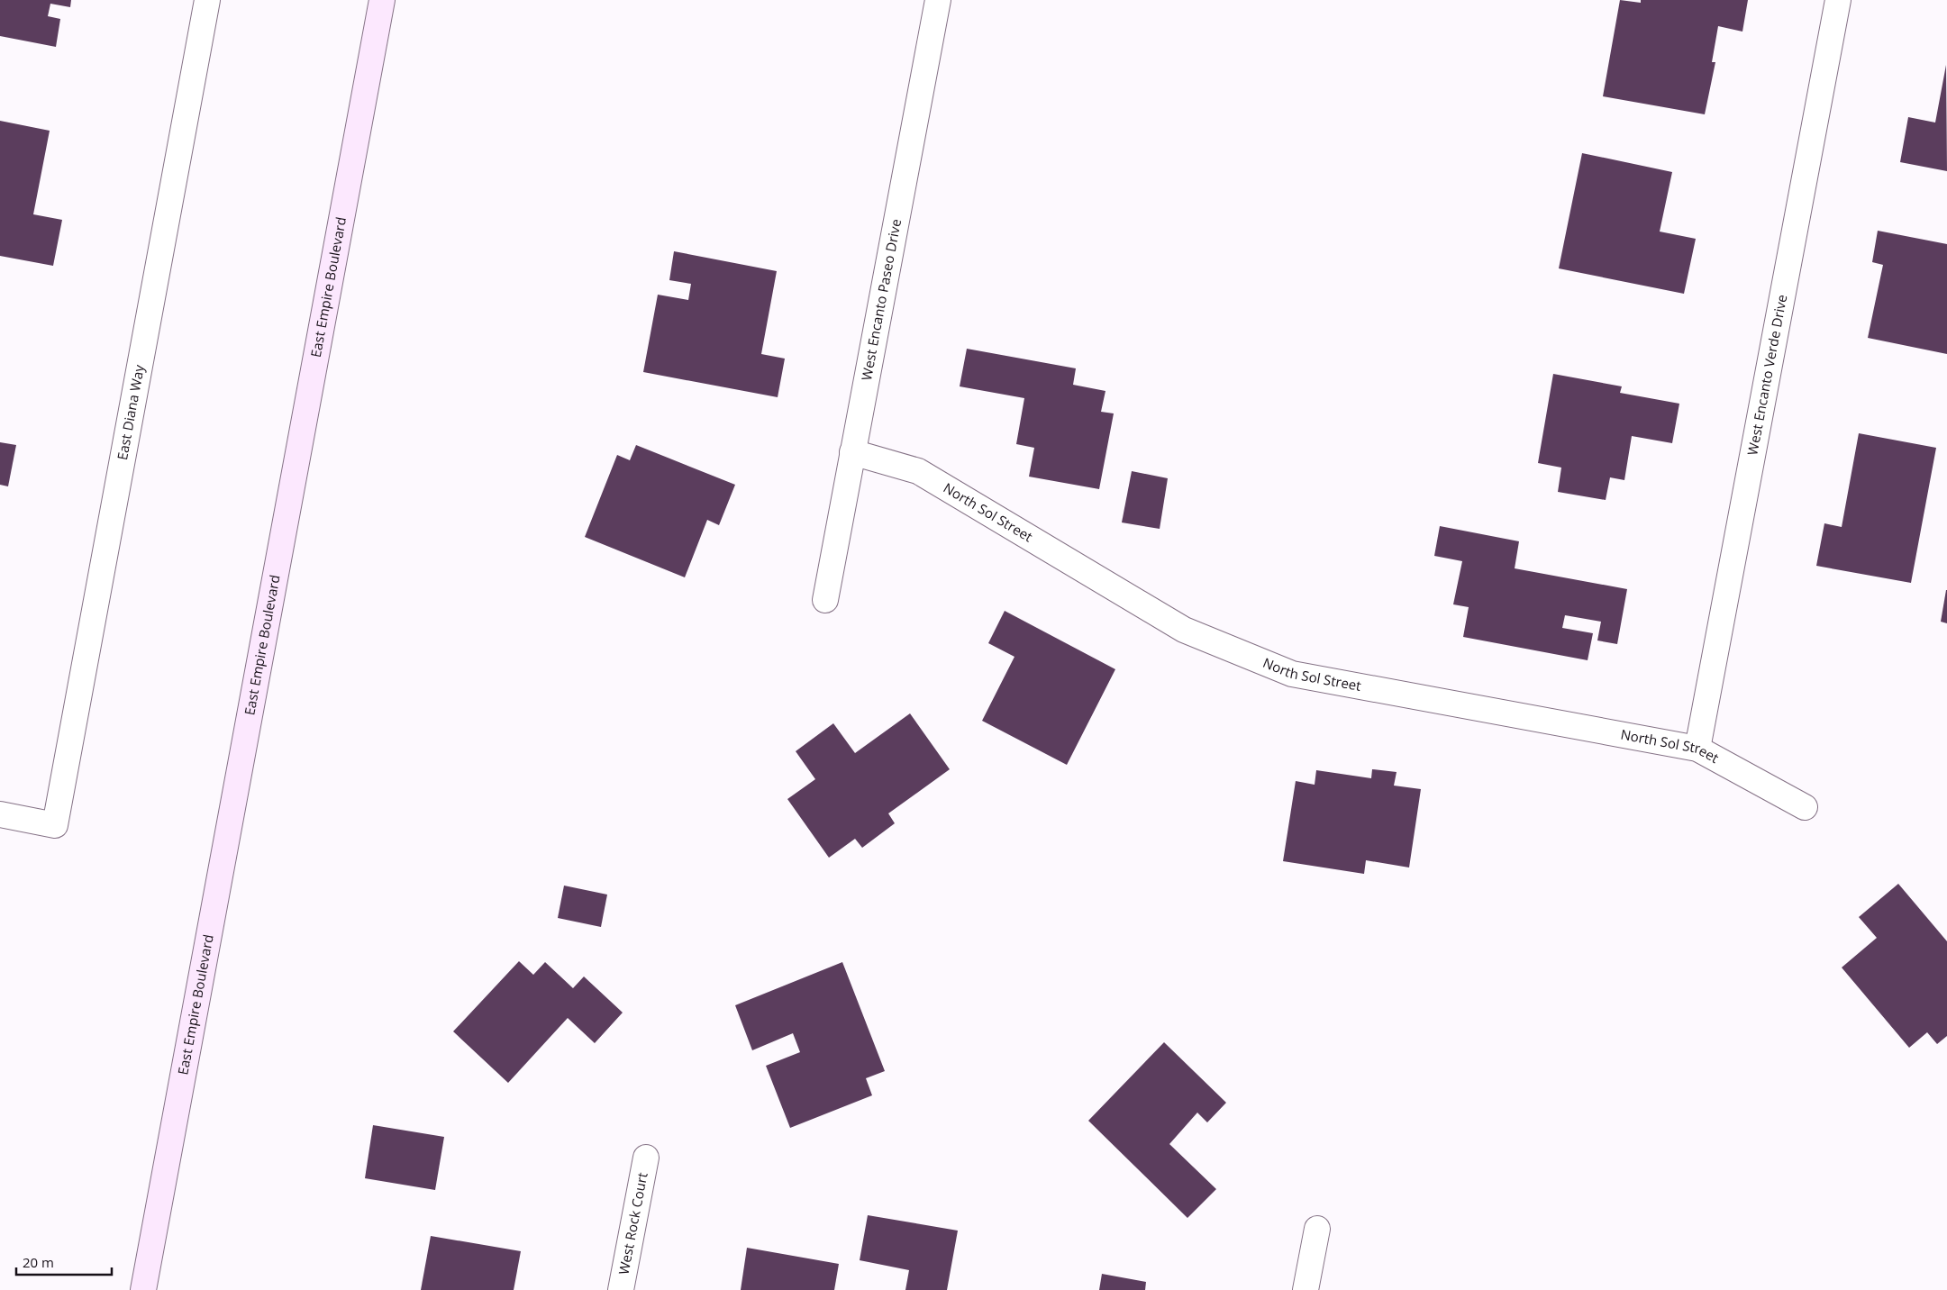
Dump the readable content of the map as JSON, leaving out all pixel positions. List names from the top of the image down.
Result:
{
  "streets": {
    "street": [
      "East Empire Boulevard",
      "West Encanto Paseo Drive",
      "West Encanto Verde Drive",
      "East Diana Way",
      "North Sol Street",
      "West Rock Court"
    ]
  },
  "crossings": [
    ["West Encanto Paseo Drive", "North Sol Street"],
    ["West Encanto Verde Drive", "North Sol Street"]
  ],
  "scale_bar": "20 m"
}
